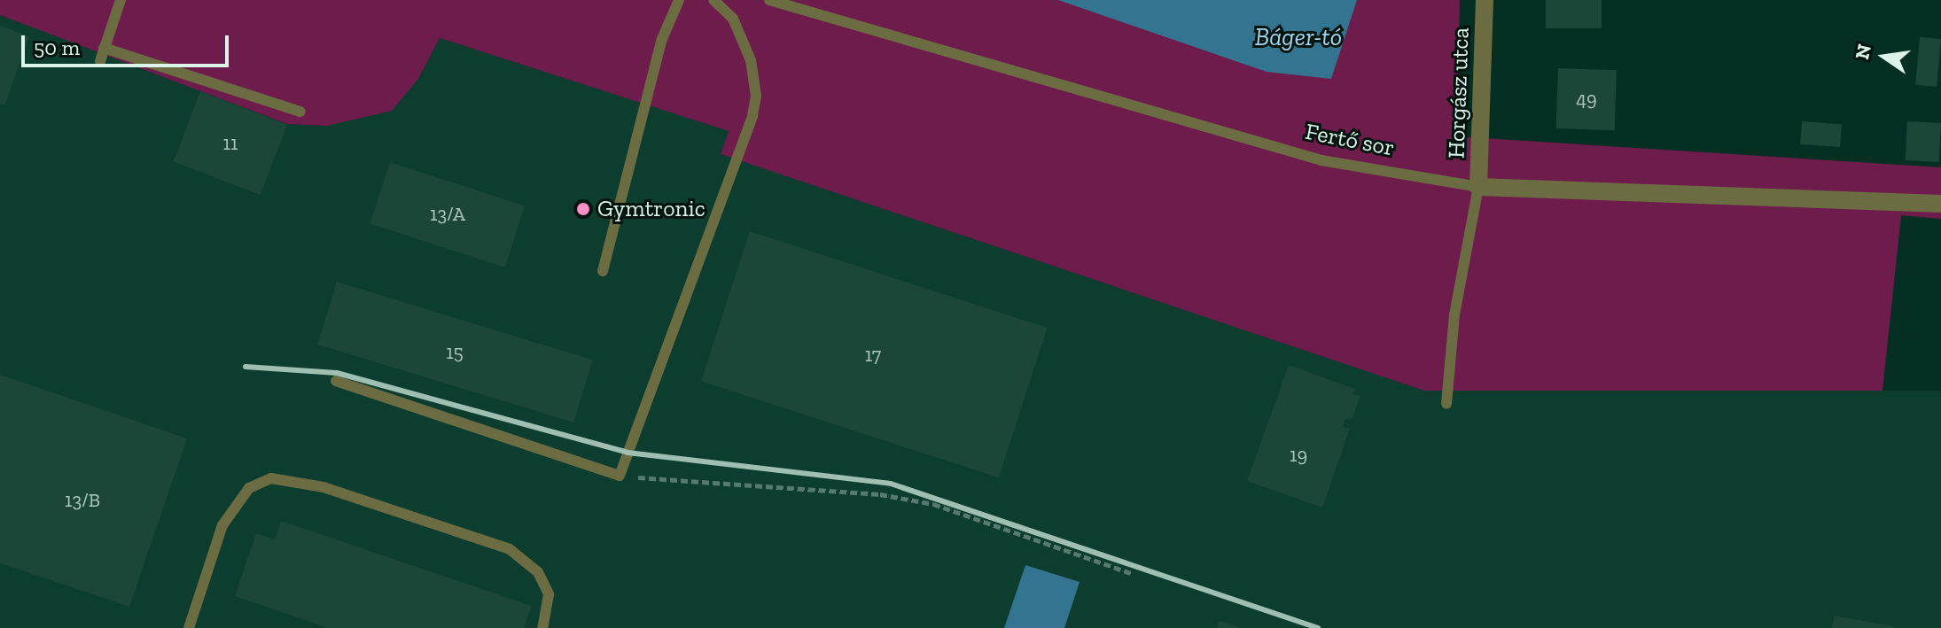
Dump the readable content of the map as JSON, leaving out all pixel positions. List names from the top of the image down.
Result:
{
  "streets": {
    "street": ["Horgász utca", "Fertő sor"]
  },
  "crossings": [
    ["Horgász utca", "Fertő sor"]
  ],
  "water": ["Báger-tó"],
  "places": ["Gymtronic"],
  "house_numbers": [
    "49",
    "11",
    "13/A",
    "15",
    "17",
    "19",
    "13/B"
  ],
  "scale_bar": "50 m",
  "north": "left"
}
